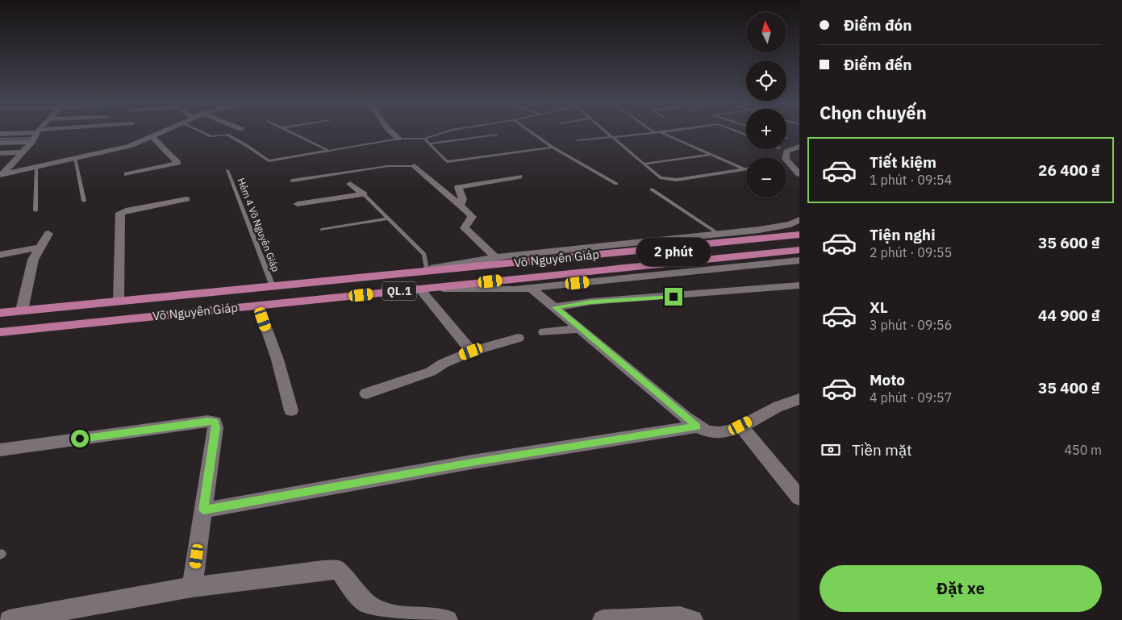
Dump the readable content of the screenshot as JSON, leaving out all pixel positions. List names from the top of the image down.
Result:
{
  "streets": {
    "highway": ["Võ Nguyên Giáp", "QL.1"],
    "lane": ["Hẻm 4 Võ Nguyên Giáp"]
  },
  "crossings": [
    ["Hẻm 4 Võ Nguyên Giáp", "Võ Nguyên Giáp"]
  ],
  "north": "top",
  "page": {
    "banner": ["Điểm đón", "Điểm đến"],
    "map_buttons": ["+", "−"],
    "heading": "Chọn chuyến",
    "list": [
      {
        "name": "Tiết kiệm",
        "note": "1 phút · 09:54",
        "value": "26 400 ₫"
      },
      {
        "name": "Tiện nghi",
        "note": "2 phút · 09:55",
        "value": "35 600 ₫"
      },
      {
        "name": "XL",
        "note": "3 phút · 09:56",
        "value": "44 900 ₫"
      },
      {
        "name": "Moto",
        "note": "4 phút · 09:57",
        "value": "35 400 ₫"
      }
    ],
    "bubble": "2 phút",
    "pay": ["Tiền mặt", "450 m"],
    "buttons": "Đặt xe"
  }
}
